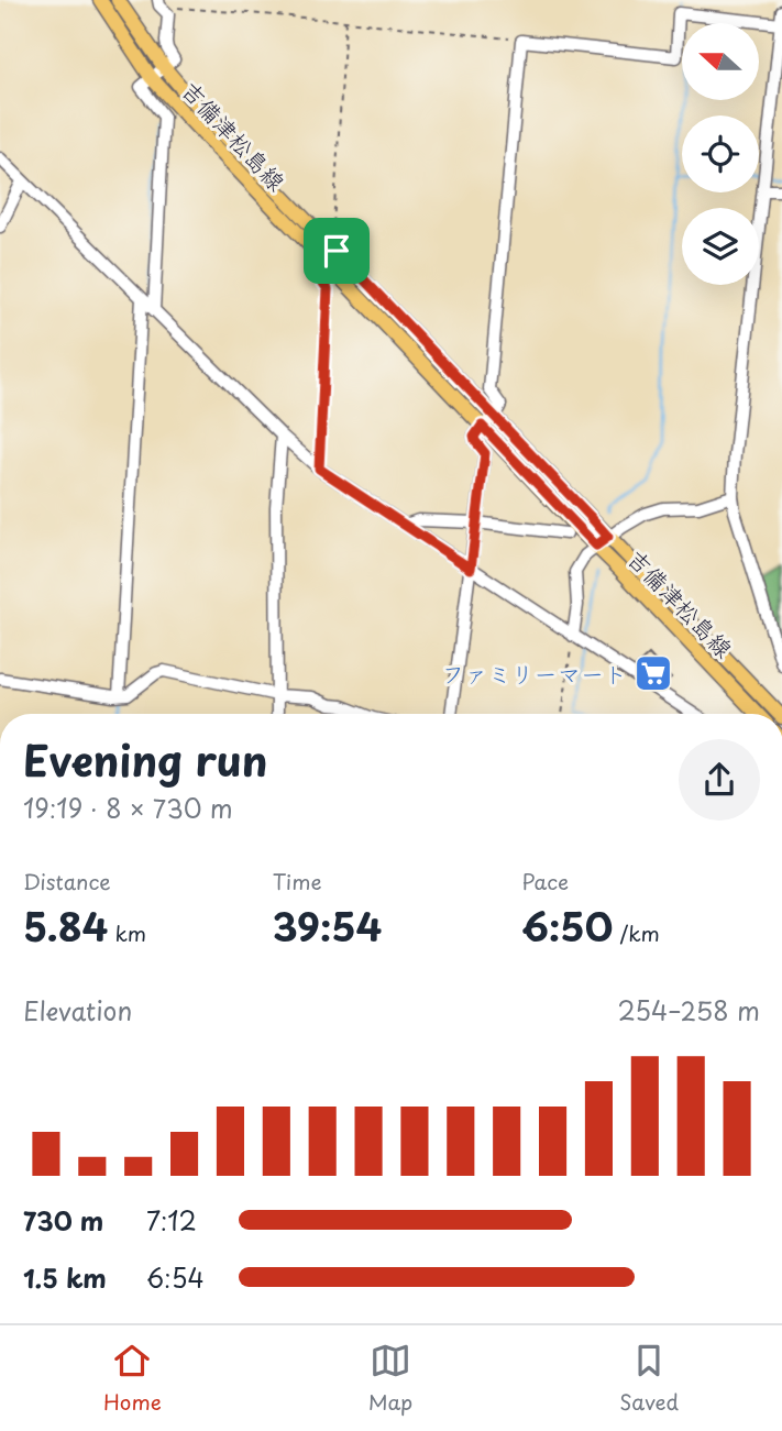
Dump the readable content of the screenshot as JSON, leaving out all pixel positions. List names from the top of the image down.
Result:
{
  "streets": {
    "main road": ["吉備津松島線"]
  },
  "places": {
    "supermarket": ["ファミリーマート"]
  },
  "north": "left",
  "page": {
    "heading": ["Evening run", "19:19 · 8 × 730 m"],
    "stats": [
      ["Distance", "5.84 km"],
      ["Time", "39:54"],
      ["Pace", "6:50 /km"]
    ],
    "chart": ["Elevation", "254–258 m"],
    "list": [
      {
        "name": "730 m",
        "note": "7:12"
      },
      {
        "name": "1.5 km",
        "note": "6:54"
      }
    ],
    "tabs": ["Home", "Map", "Saved"]
  }
}
